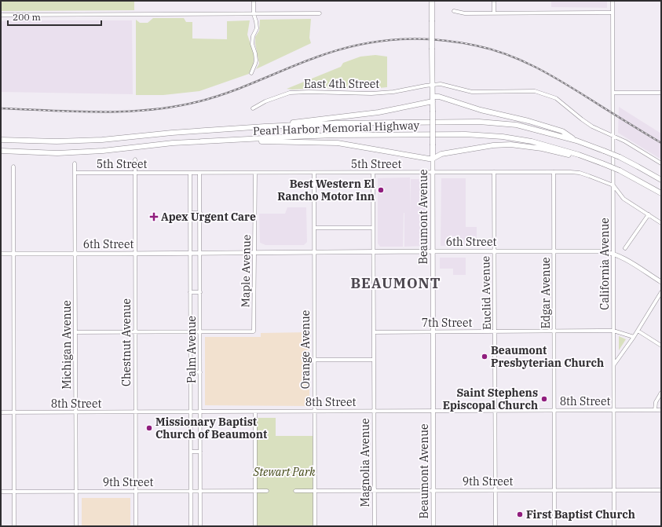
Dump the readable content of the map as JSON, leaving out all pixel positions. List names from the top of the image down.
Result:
{
  "streets": {
    "highway": ["Pearl Harbor Memorial Highway", "Beaumont Avenue"],
    "main road": ["6th Street"],
    "street": [
      "East 4th Street",
      "5th Street",
      "California Avenue",
      "Maple Avenue",
      "Euclid Avenue",
      "Edgar Avenue",
      "7th Street",
      "Chestnut Avenue",
      "Michigan Avenue",
      "Palm Avenue",
      "Orange Avenue",
      "8th Street",
      "Magnolia Avenue",
      "9th Street"
    ]
  },
  "crossings": [
    ["East 4th Street", "Beaumont Avenue"],
    ["East 4th Street", "California Avenue"],
    ["5th Street", "Beaumont Avenue"],
    ["5th Street", "California Avenue"],
    ["5th Street", "Maple Avenue"],
    ["5th Street", "Euclid Avenue"],
    ["5th Street", "Edgar Avenue"],
    ["5th Street", "Chestnut Avenue"],
    ["5th Street", "Michigan Avenue"],
    ["5th Street", "Palm Avenue"],
    ["5th Street", "Orange Avenue"],
    ["5th Street", "Magnolia Avenue"],
    ["Beaumont Avenue", "6th Street"],
    ["Beaumont Avenue", "7th Street"],
    ["Beaumont Avenue", "8th Street"],
    ["Beaumont Avenue", "9th Street"],
    ["6th Street", "California Avenue"],
    ["6th Street", "Maple Avenue"],
    ["6th Street", "Euclid Avenue"],
    ["6th Street", "Edgar Avenue"],
    ["6th Street", "Chestnut Avenue"],
    ["6th Street", "Michigan Avenue"],
    ["6th Street", "Palm Avenue"],
    ["6th Street", "Orange Avenue"],
    ["6th Street", "Magnolia Avenue"],
    ["California Avenue", "7th Street"],
    ["California Avenue", "8th Street"],
    ["California Avenue", "9th Street"],
    ["Maple Avenue", "Palm Avenue"],
    ["Euclid Avenue", "7th Street"],
    ["Euclid Avenue", "8th Street"],
    ["Euclid Avenue", "9th Street"],
    ["Edgar Avenue", "7th Street"],
    ["Edgar Avenue", "8th Street"],
    ["Edgar Avenue", "9th Street"],
    ["7th Street", "Magnolia Avenue"],
    ["Chestnut Avenue", "8th Street"],
    ["Chestnut Avenue", "9th Street"],
    ["Michigan Avenue", "8th Street"],
    ["Michigan Avenue", "9th Street"],
    ["Palm Avenue", "8th Street"],
    ["Palm Avenue", "9th Street"],
    ["Orange Avenue", "8th Street"],
    ["Orange Avenue", "9th Street"],
    ["8th Street", "Magnolia Avenue"],
    ["Magnolia Avenue", "9th Street"]
  ],
  "districts": ["BEAUMONT"],
  "parks": ["Stewart Park"],
  "places": {
    "other": [
      "Best Western El Rancho Motor Inn",
      "Beaumont Presbyterian Church",
      "Saint Stephens Episcopal Church",
      "Missionary Baptist Church of Beaumont",
      "First Baptist Church"
    ],
    "health": ["Apex Urgent Care"]
  },
  "scale_bar": "200 m"
}
